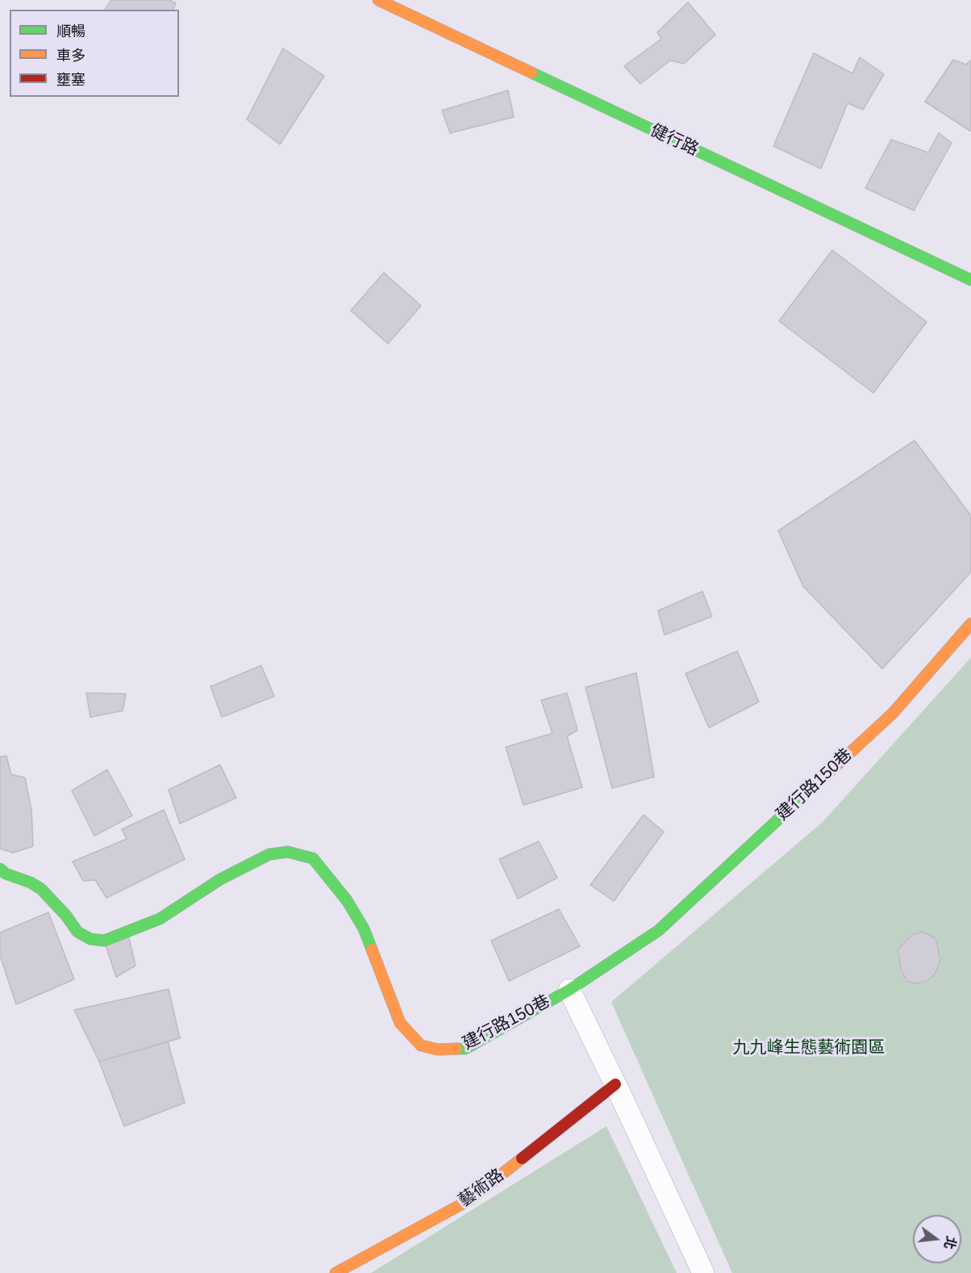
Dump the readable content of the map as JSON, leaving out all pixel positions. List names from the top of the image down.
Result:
{
  "streets": {
    "street": ["健行路", "建行路150巷", "藝術路"]
  },
  "parks": ["九九峰生態藝術園區"],
  "legend": ["順暢", "車多", "壅塞"],
  "north": "right"
}
